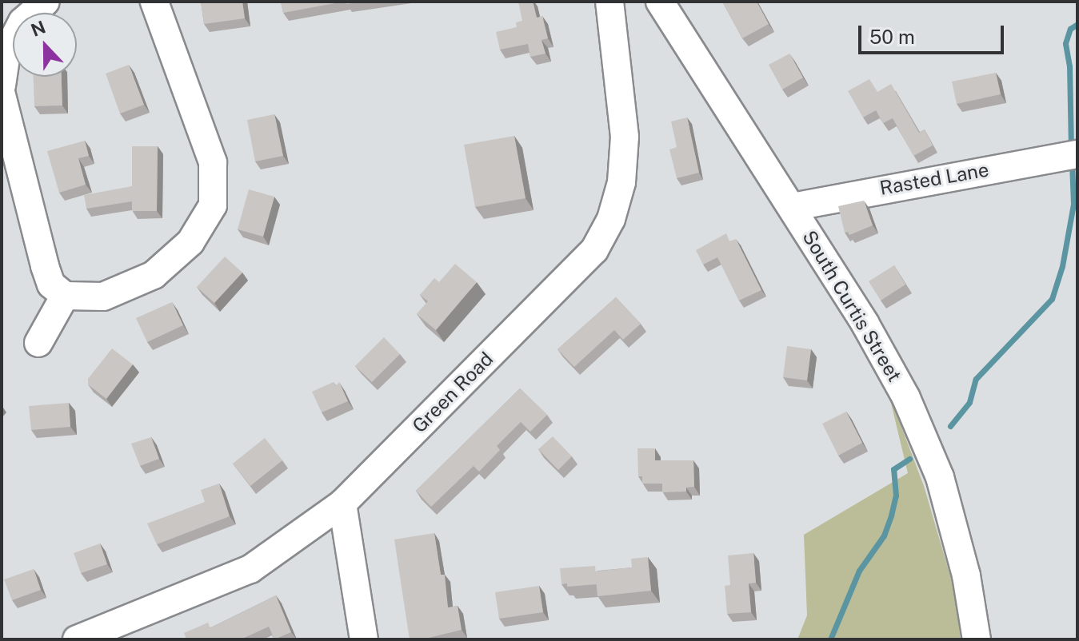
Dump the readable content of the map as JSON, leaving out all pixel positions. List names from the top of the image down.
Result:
{
  "streets": {
    "street": ["Rasted Lane", "South Curtis Street", "Green Road"]
  },
  "crossings": [
    ["Rasted Lane", "South Curtis Street"]
  ],
  "scale_bar": "50 m",
  "north": "top"
}
